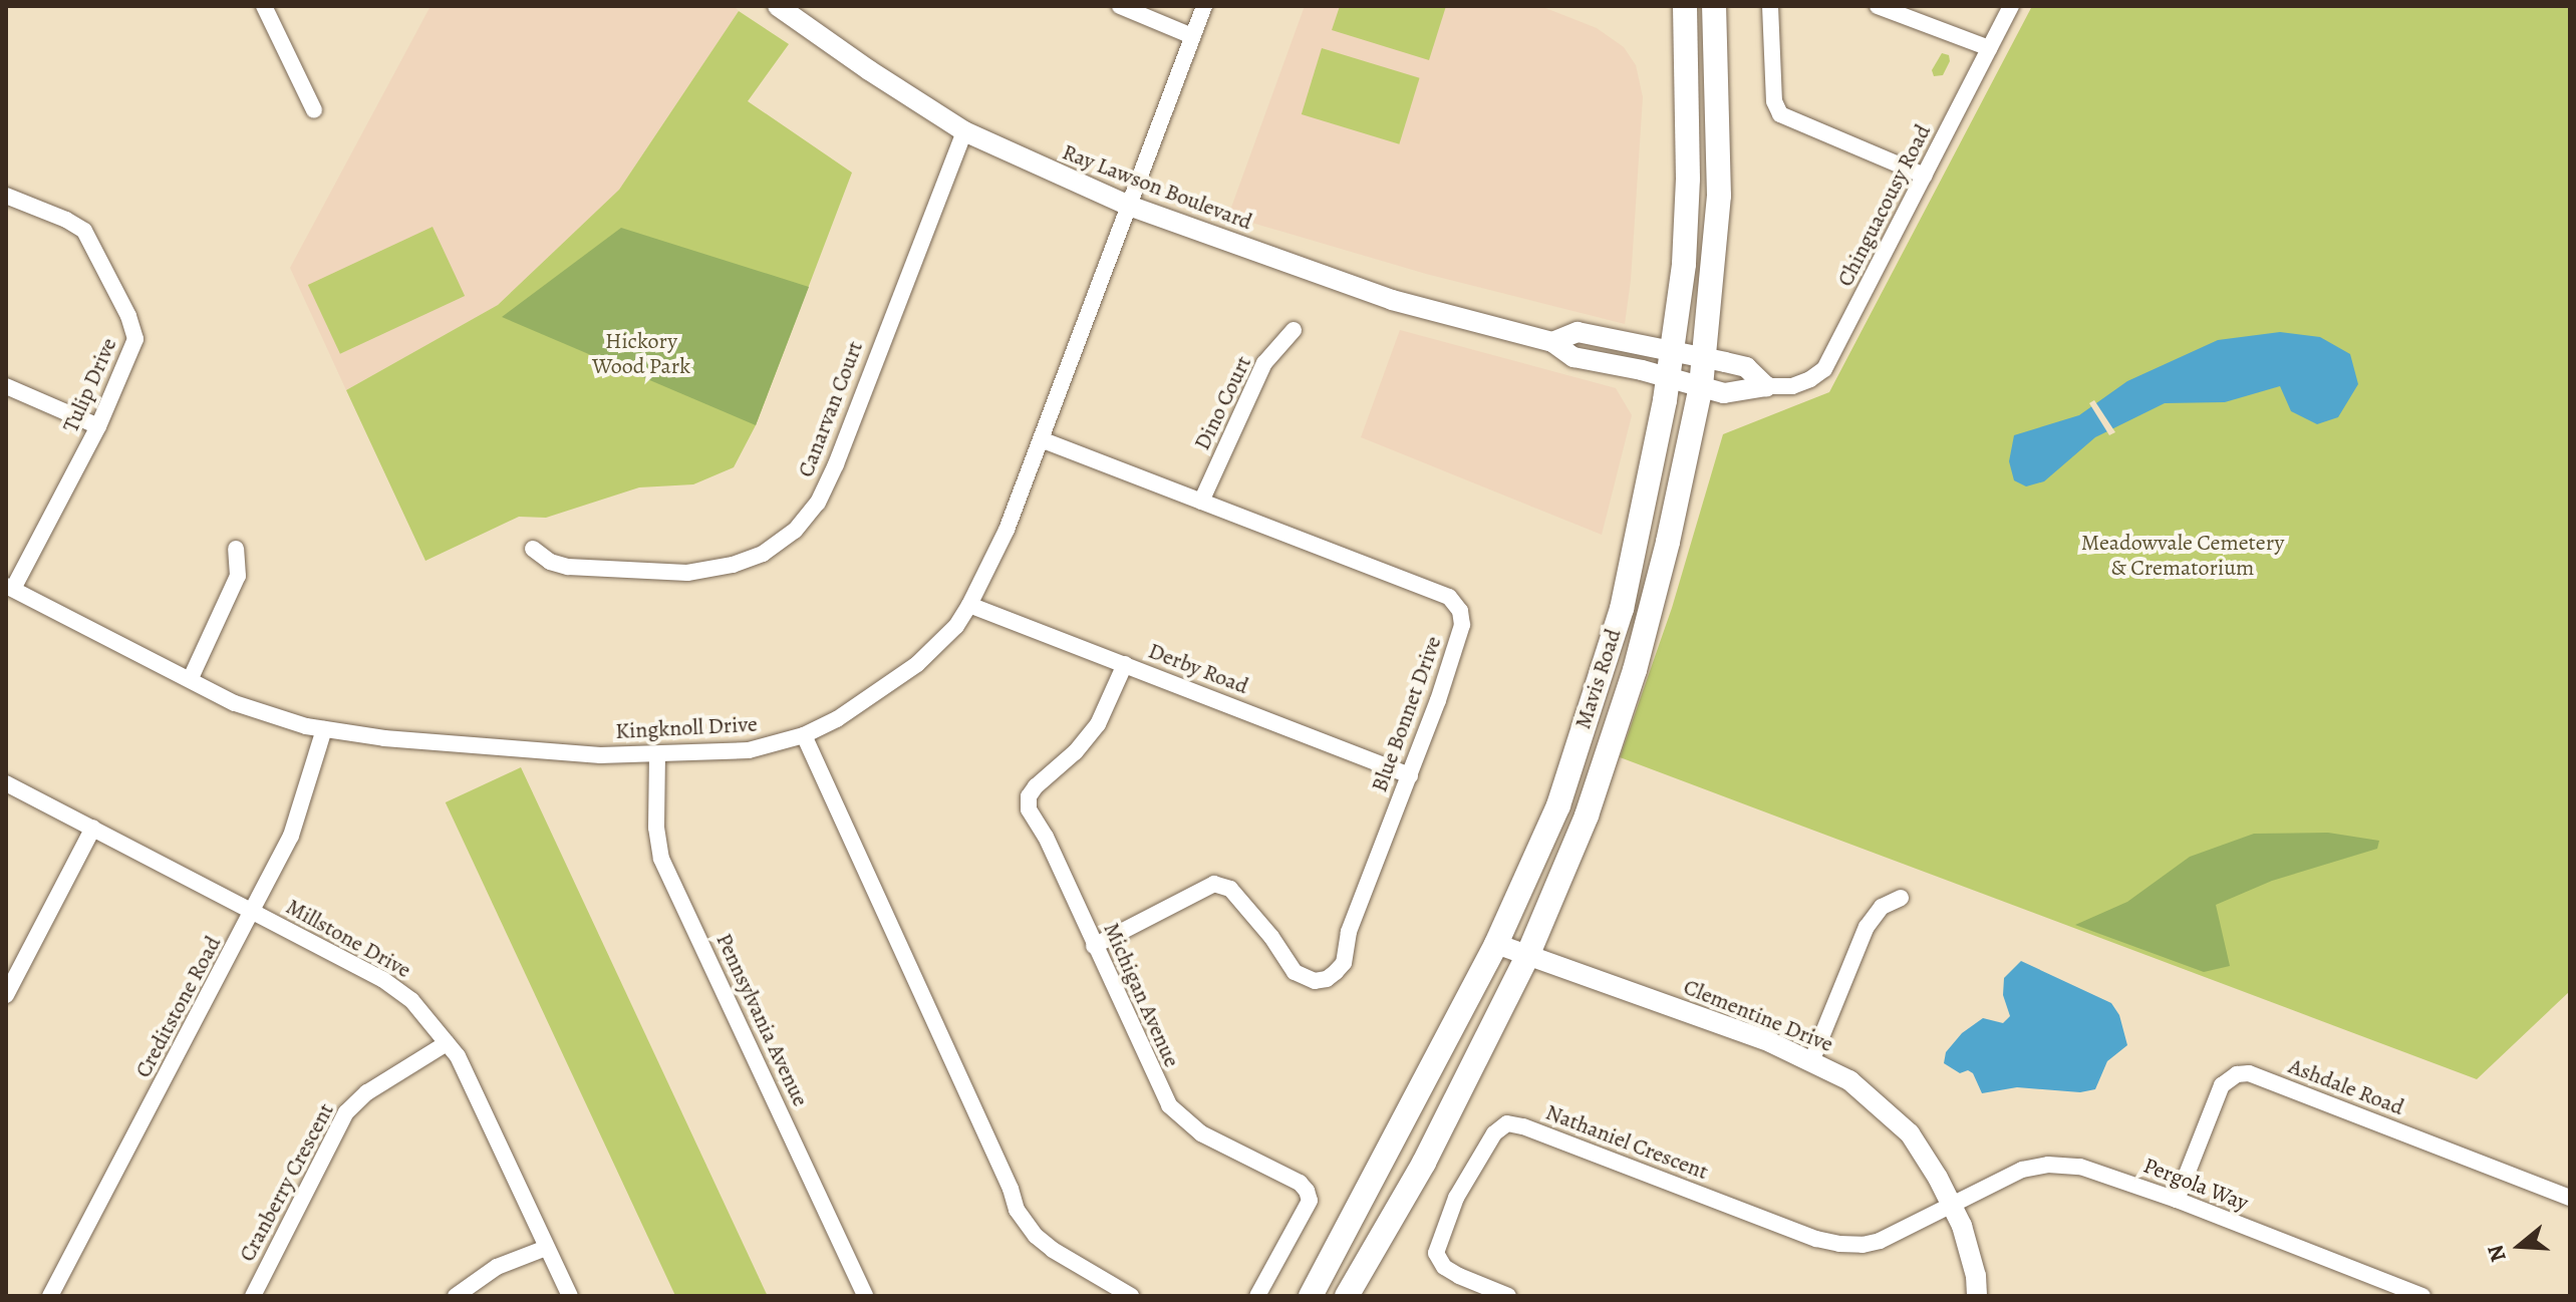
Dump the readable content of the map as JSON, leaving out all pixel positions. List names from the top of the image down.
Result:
{
  "streets": {
    "main road": ["Mavis Road"],
    "street": [
      "Ray Lawson Boulevard",
      "Chinguacousy Road",
      "Tulip Drive",
      "Dino Court",
      "Canarvan Court",
      "Derby Road",
      "Blue Bonnet Drive",
      "Kingknoll Drive",
      "Millstone Drive",
      "Michigan Avenue",
      "Creditstone Road",
      "Clementine Drive",
      "Pennsylvania Avenue",
      "Ashdale Road",
      "Nathaniel Crescent",
      "Cranberry Crescent",
      "Pergola Way"
    ]
  },
  "crossings": [
    ["Ray Lawson Boulevard", "Chinguacousy Road"],
    ["Ray Lawson Boulevard", "Canarvan Court"],
    ["Ray Lawson Boulevard", "Mavis Road"],
    ["Ray Lawson Boulevard", "Kingknoll Drive"],
    ["Tulip Drive", "Kingknoll Drive"],
    ["Dino Court", "Blue Bonnet Drive"],
    ["Derby Road", "Blue Bonnet Drive"],
    ["Derby Road", "Kingknoll Drive"],
    ["Derby Road", "Michigan Avenue"],
    ["Mavis Road", "Clementine Drive"],
    ["Blue Bonnet Drive", "Kingknoll Drive"],
    ["Blue Bonnet Drive", "Michigan Avenue"],
    ["Kingknoll Drive", "Creditstone Road"],
    ["Kingknoll Drive", "Pennsylvania Avenue"],
    ["Millstone Drive", "Creditstone Road"],
    ["Millstone Drive", "Cranberry Crescent"],
    ["Clementine Drive", "Nathaniel Crescent"],
    ["Clementine Drive", "Pergola Way"],
    ["Ashdale Road", "Pergola Way"],
    ["Nathaniel Crescent", "Pergola Way"]
  ],
  "parks": ["Hickory Wood Park", "Meadowvale Cemetery & Crematorium"],
  "north": "left"
}
